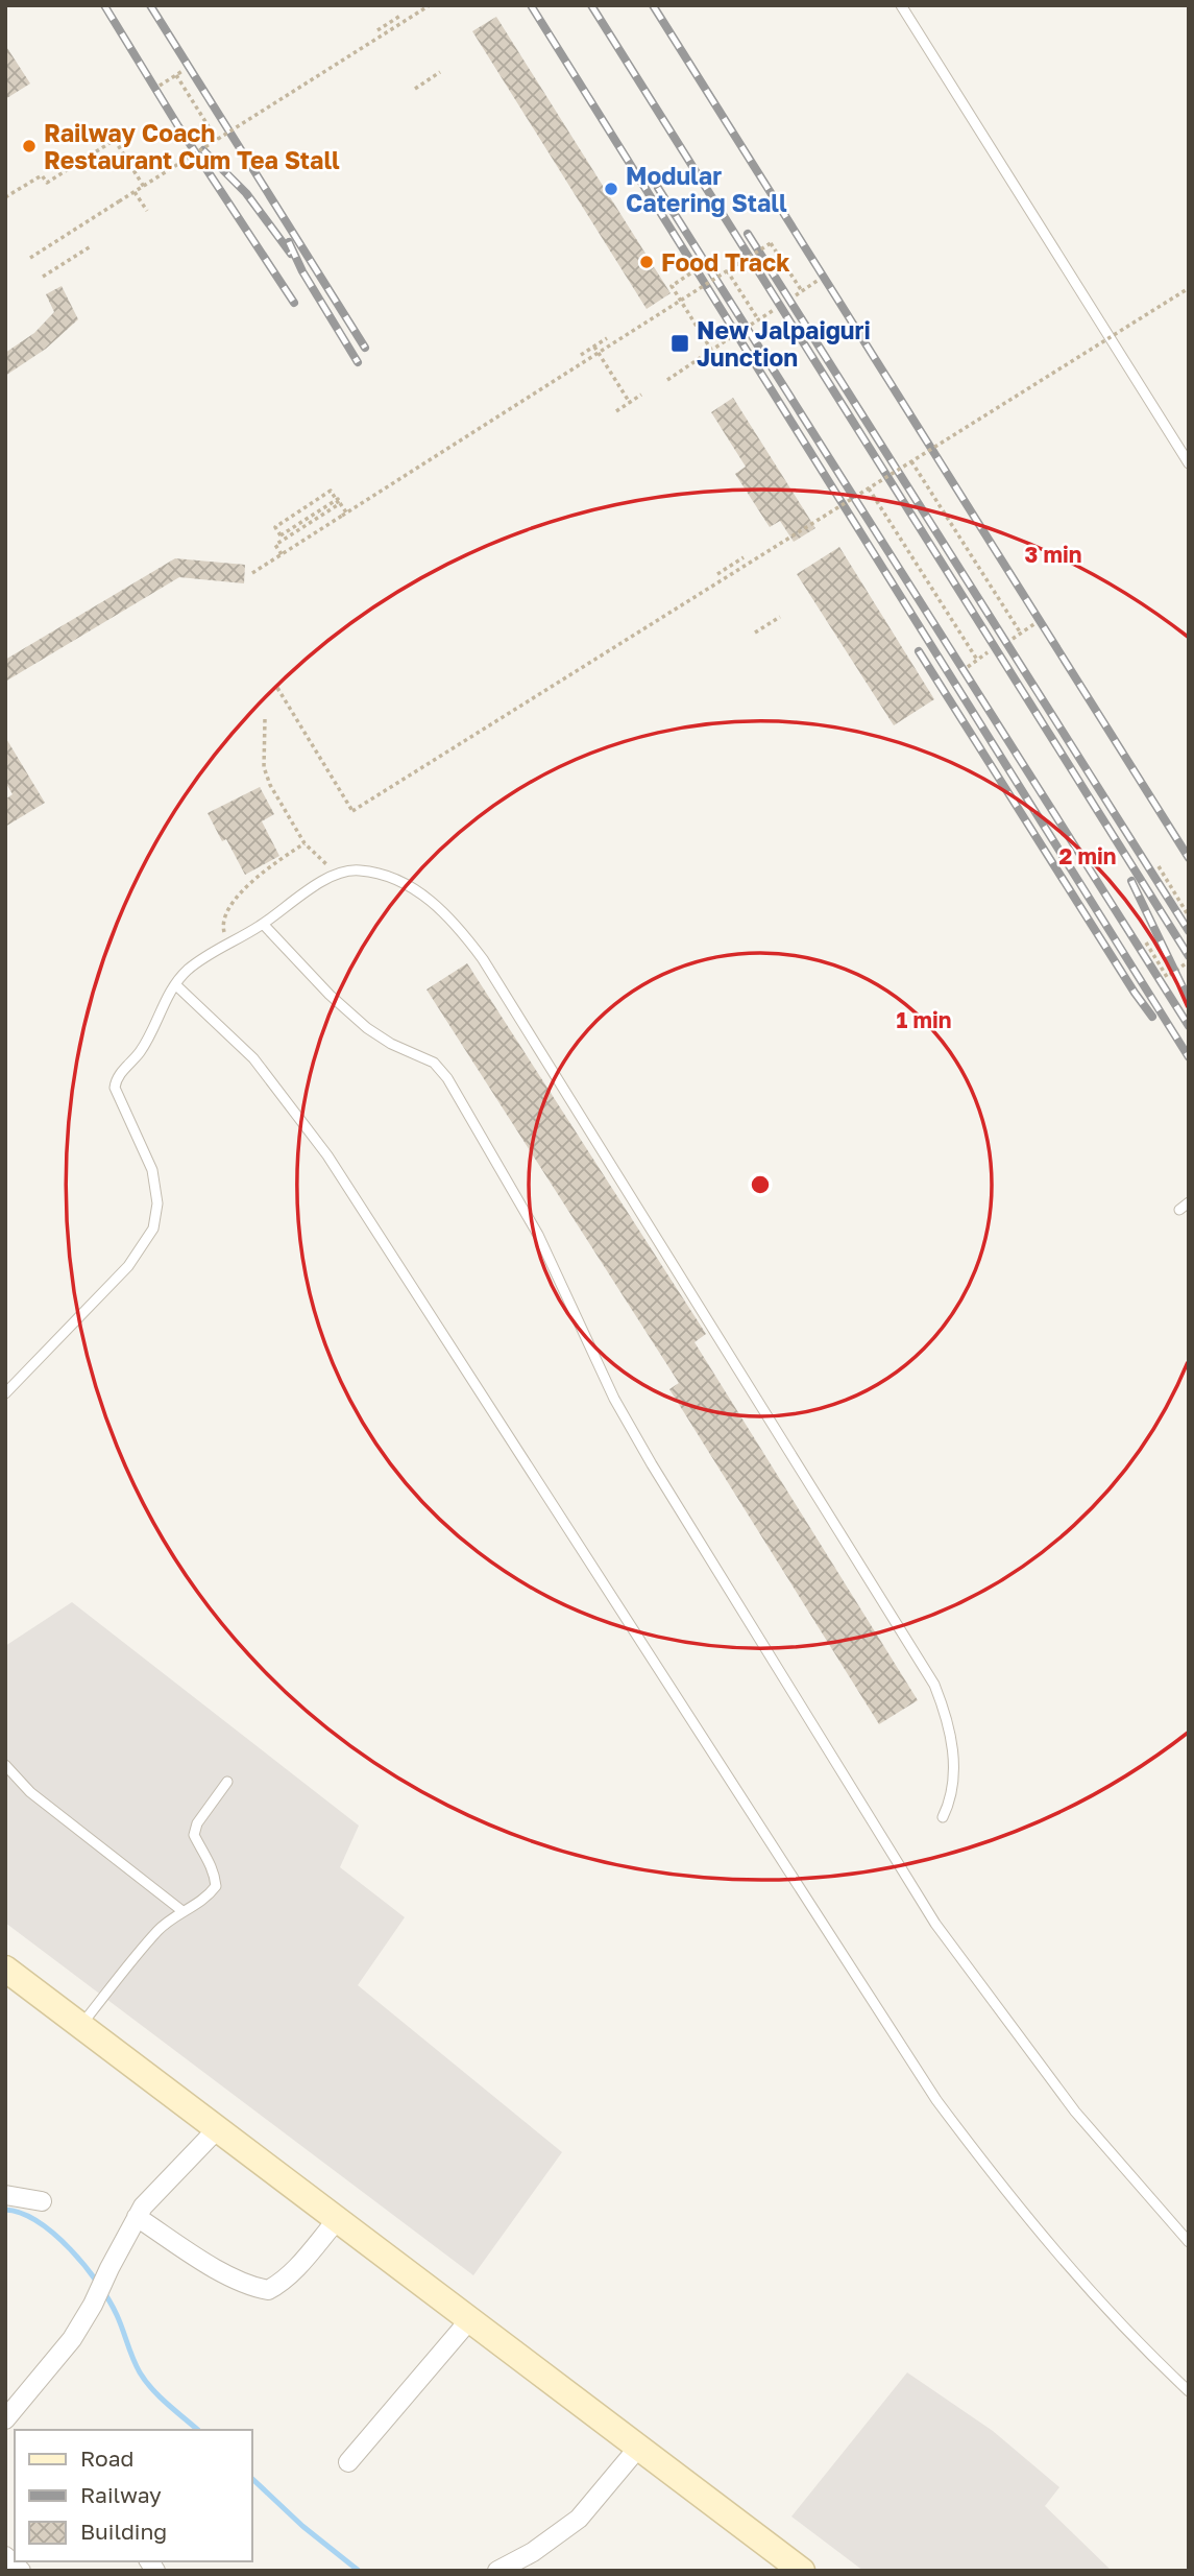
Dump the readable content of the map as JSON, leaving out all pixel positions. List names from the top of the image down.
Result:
{
  "places": {
    "other": ["Railway Coach Restaurant Cum Tea Stall", "Modular Catering Stall", "Food Track"],
    "transit": ["New Jalpaiguri Junction"]
  },
  "legend": ["Road", "Railway", "Building"],
  "rings": ["3 min", "2 min", "1 min"]
}
